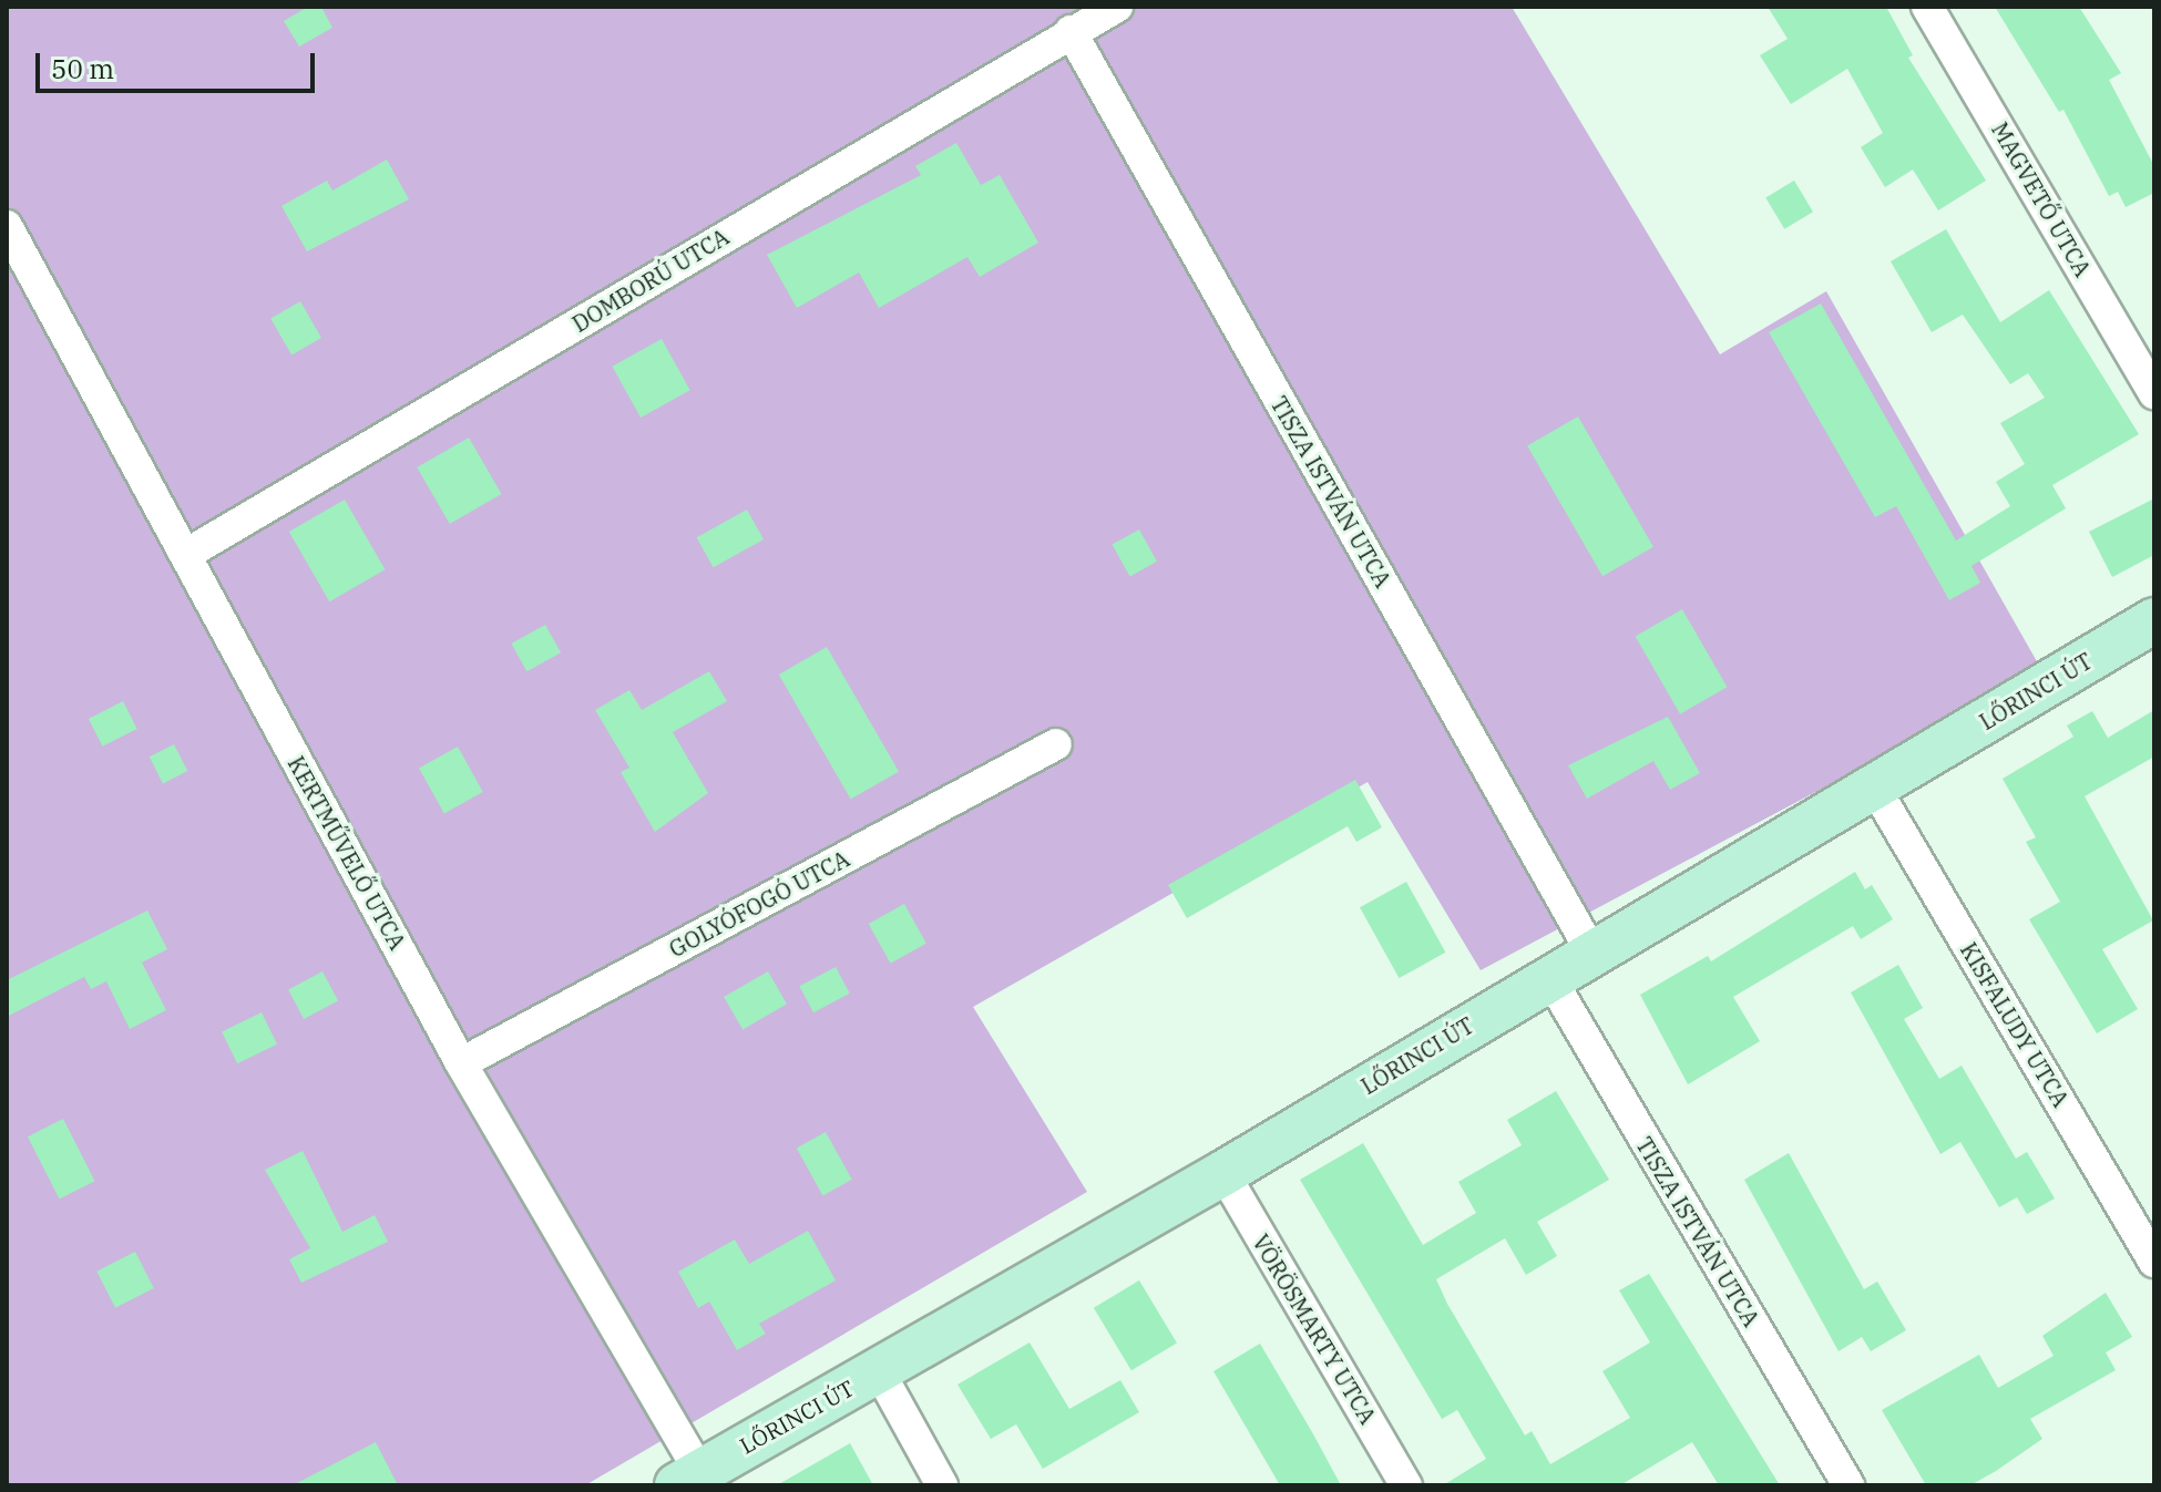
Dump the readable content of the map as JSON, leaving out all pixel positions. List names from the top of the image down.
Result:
{
  "streets": {
    "street": [
      "MAGVETŐ UTCA",
      "DOMBORÚ UTCA",
      "TISZA ISTVÁN UTCA",
      "LŐRINCI ÚT",
      "KERTMŰVELŐ UTCA",
      "GOLYÓFOGÓ UTCA",
      "KISFALUDY UTCA",
      "VÖRÖSMARTY UTCA"
    ]
  },
  "crossings": [
    ["DOMBORÚ UTCA", "TISZA ISTVÁN UTCA"],
    ["DOMBORÚ UTCA", "KERTMŰVELŐ UTCA"],
    ["TISZA ISTVÁN UTCA", "LŐRINCI ÚT"],
    ["LŐRINCI ÚT", "KERTMŰVELŐ UTCA"],
    ["LŐRINCI ÚT", "KISFALUDY UTCA"],
    ["LŐRINCI ÚT", "VÖRÖSMARTY UTCA"],
    ["KERTMŰVELŐ UTCA", "GOLYÓFOGÓ UTCA"]
  ],
  "scale_bar": "50 m"
}
